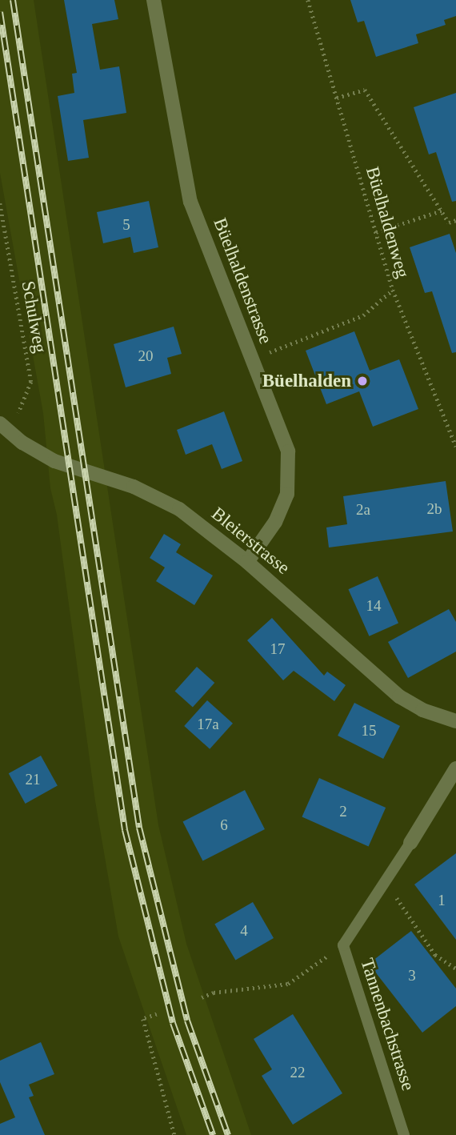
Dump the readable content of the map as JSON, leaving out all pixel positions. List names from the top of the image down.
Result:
{
  "streets": {
    "street": ["Büelhaldenstrasse", "Bleierstrasse"],
    "lane": ["Tannenbachstrasse"],
    "path": ["Büelhaldenweg", "Schulweg"]
  },
  "crossings": [
    ["Büelhaldenstrasse", "Bleierstrasse"],
    ["Schulweg", "Bleierstrasse"]
  ],
  "places": ["Büelhalden"],
  "house_numbers": [
    "5",
    "20",
    "2b",
    "2a",
    "14",
    "17",
    "17a",
    "15",
    "21",
    "2",
    "6",
    "1",
    "4",
    "3",
    "22"
  ]
}
